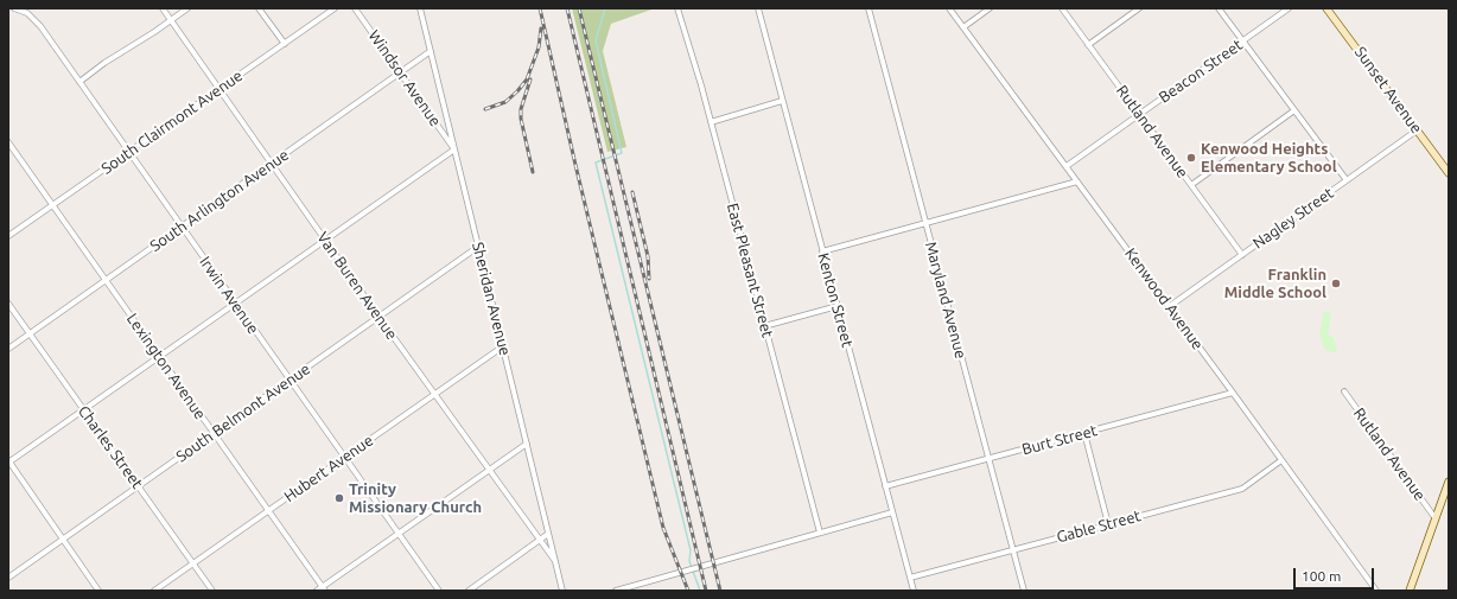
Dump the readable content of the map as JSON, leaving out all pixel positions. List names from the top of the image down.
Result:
{
  "streets": {
    "street": [
      "Beacon Street",
      "Windsor Avenue",
      "Sunset Avenue",
      "South Clairmont Avenue",
      "Rutland Avenue",
      "South Arlington Avenue",
      "Nagley Street",
      "East Pleasant Street",
      "Van Buren Avenue",
      "Irwin Avenue",
      "Sheridan Avenue",
      "Kenwood Avenue",
      "Kenton Street",
      "Maryland Avenue",
      "Lexington Avenue",
      "South Belmont Avenue",
      "Burt Street",
      "Charles Street",
      "Hubert Avenue",
      "Gable Street"
    ]
  },
  "crossings": [
    ["Beacon Street", "Rutland Avenue"],
    ["Beacon Street", "Kenwood Avenue"],
    ["Windsor Avenue", "South Arlington Avenue"],
    ["Windsor Avenue", "Sheridan Avenue"],
    ["Sunset Avenue", "Nagley Street"],
    ["South Clairmont Avenue", "Van Buren Avenue"],
    ["South Clairmont Avenue", "Irwin Avenue"],
    ["South Clairmont Avenue", "Lexington Avenue"],
    ["Rutland Avenue", "Nagley Street"],
    ["South Arlington Avenue", "Van Buren Avenue"],
    ["South Arlington Avenue", "Irwin Avenue"],
    ["South Arlington Avenue", "Sheridan Avenue"],
    ["South Arlington Avenue", "Lexington Avenue"],
    ["South Arlington Avenue", "Charles Street"],
    ["Nagley Street", "Kenwood Avenue"],
    ["Van Buren Avenue", "Sheridan Avenue"],
    ["Van Buren Avenue", "South Belmont Avenue"],
    ["Van Buren Avenue", "Hubert Avenue"],
    ["Irwin Avenue", "South Belmont Avenue"],
    ["Irwin Avenue", "Hubert Avenue"],
    ["Sheridan Avenue", "South Belmont Avenue"],
    ["Sheridan Avenue", "Hubert Avenue"],
    ["Kenwood Avenue", "Burt Street"],
    ["Kenwood Avenue", "Gable Street"],
    ["Kenton Street", "Burt Street"],
    ["Kenton Street", "Gable Street"],
    ["Maryland Avenue", "Burt Street"],
    ["Maryland Avenue", "Gable Street"],
    ["Lexington Avenue", "South Belmont Avenue"],
    ["Lexington Avenue", "Hubert Avenue"],
    ["South Belmont Avenue", "Charles Street"],
    ["Charles Street", "Hubert Avenue"]
  ],
  "places": ["Kenwood Heights Elementary School", "Franklin Middle School", "Trinity Missionary Church"],
  "scale_bar": "100 m"
}
